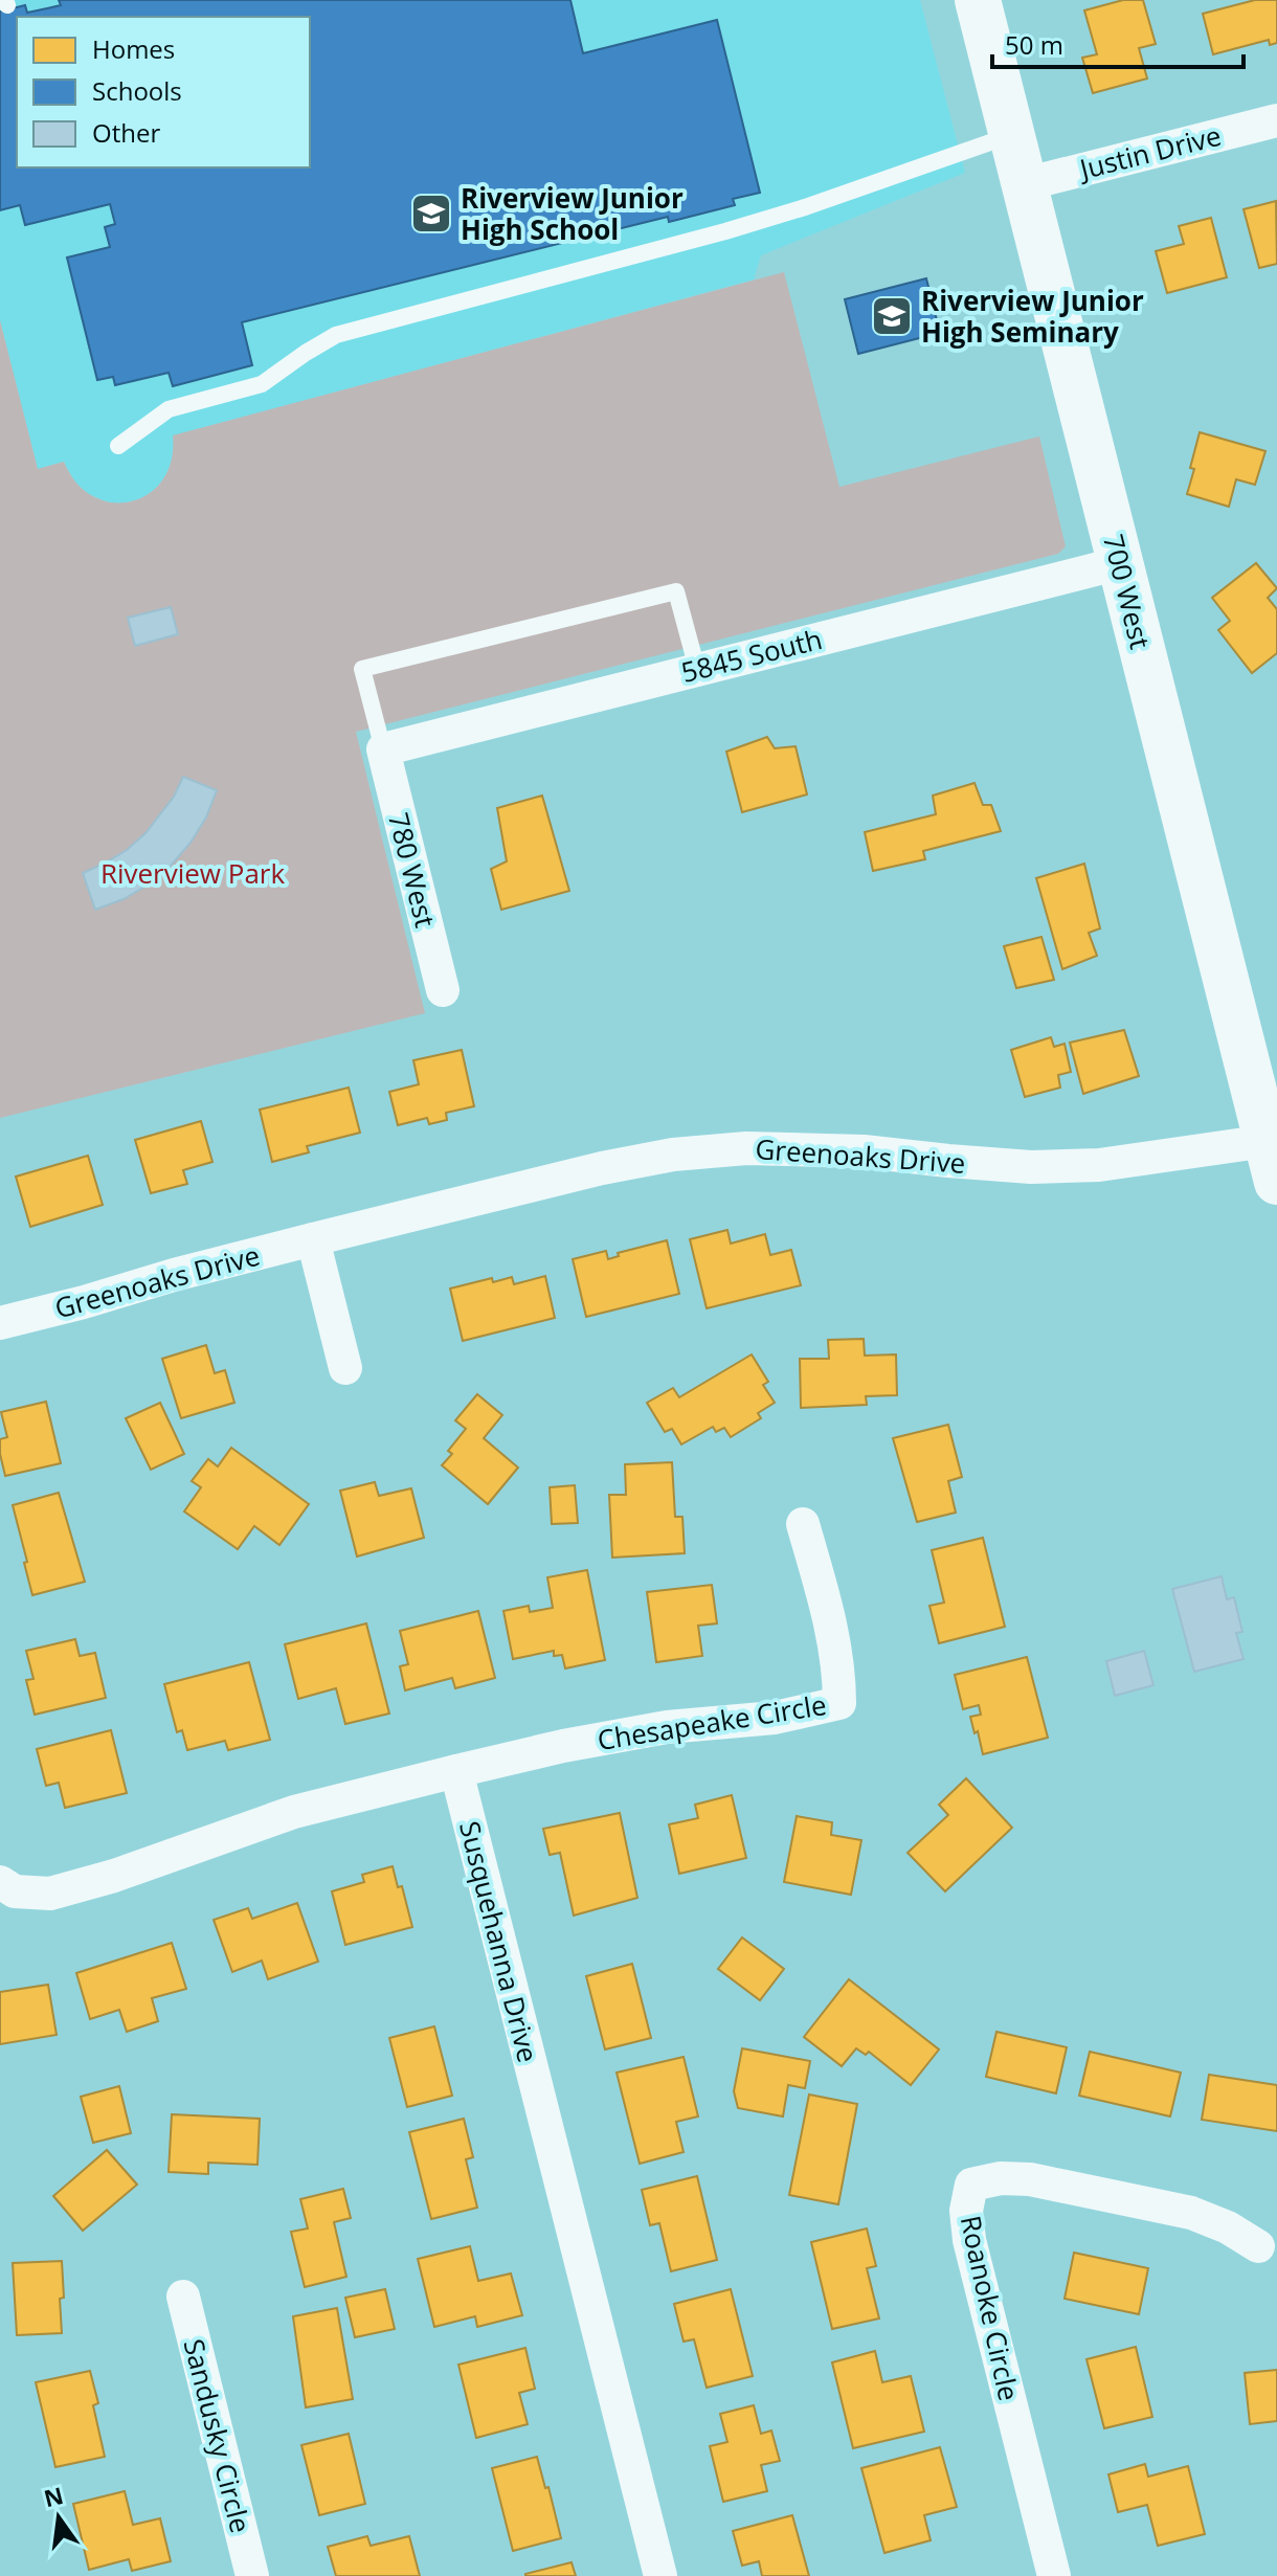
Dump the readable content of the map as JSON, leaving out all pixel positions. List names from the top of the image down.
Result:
{
  "streets": {
    "main road": ["700 West"],
    "street": [
      "Justin Drive",
      "5845 South",
      "780 West",
      "Greenoaks Drive",
      "Chesapeake Circle",
      "Susquehanna Drive",
      "Roanoke Circle",
      "Sandusky Circle"
    ]
  },
  "crossings": [
    ["Justin Drive", "700 West"],
    ["700 West", "5845 South"],
    ["700 West", "Greenoaks Drive"],
    ["5845 South", "780 West"],
    ["Chesapeake Circle", "Susquehanna Drive"]
  ],
  "parks": ["Riverview Park"],
  "places": {
    "school or university": ["Riverview Junior High School", "Riverview Junior High Seminary"]
  },
  "legend": ["Homes", "Schools", "Other"],
  "scale_bar": "50 m",
  "north": "top"
}
